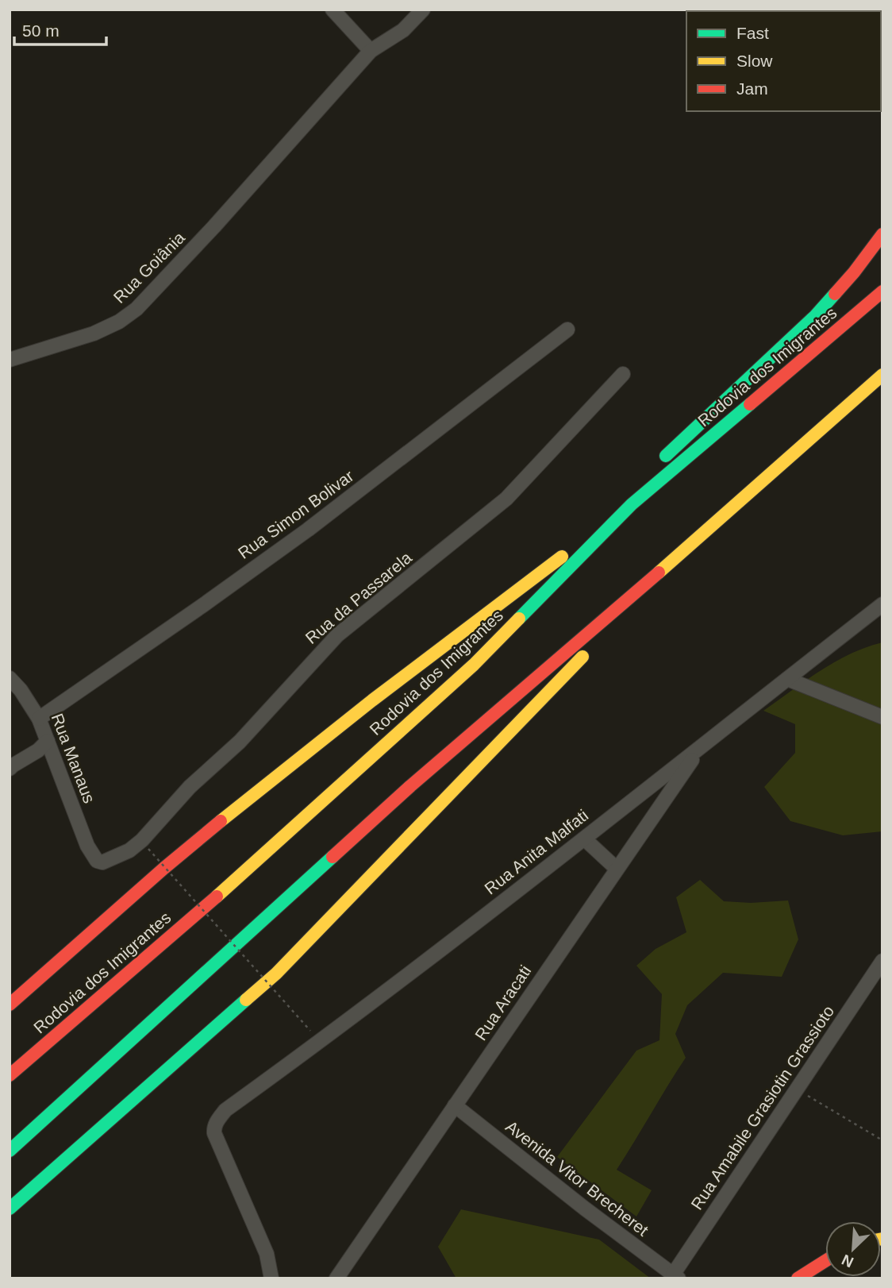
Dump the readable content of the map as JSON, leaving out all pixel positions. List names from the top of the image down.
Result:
{
  "streets": {
    "main road": ["Rodovia dos Imigrantes"],
    "street": [
      "Rua Goiânia",
      "Rua Simon Bolivar",
      "Rua da Passarela",
      "Rua Manaus",
      "Rua Anita Malfati",
      "Rua Aracati",
      "Rua Amabile Grasiotin Grassioto",
      "Avenida Vitor Brecheret"
    ]
  },
  "crossings": [
    ["Rua Simon Bolivar", "Rua Manaus"],
    ["Rua da Passarela", "Rua Manaus"],
    ["Rua Anita Malfati", "Rua Aracati"],
    ["Rua Aracati", "Avenida Vitor Brecheret"],
    ["Rua Amabile Grasiotin Grassioto", "Avenida Vitor Brecheret"]
  ],
  "legend": ["Fast", "Slow", "Jam"],
  "scale_bar": "50 m",
  "north": "bottom left"
}
